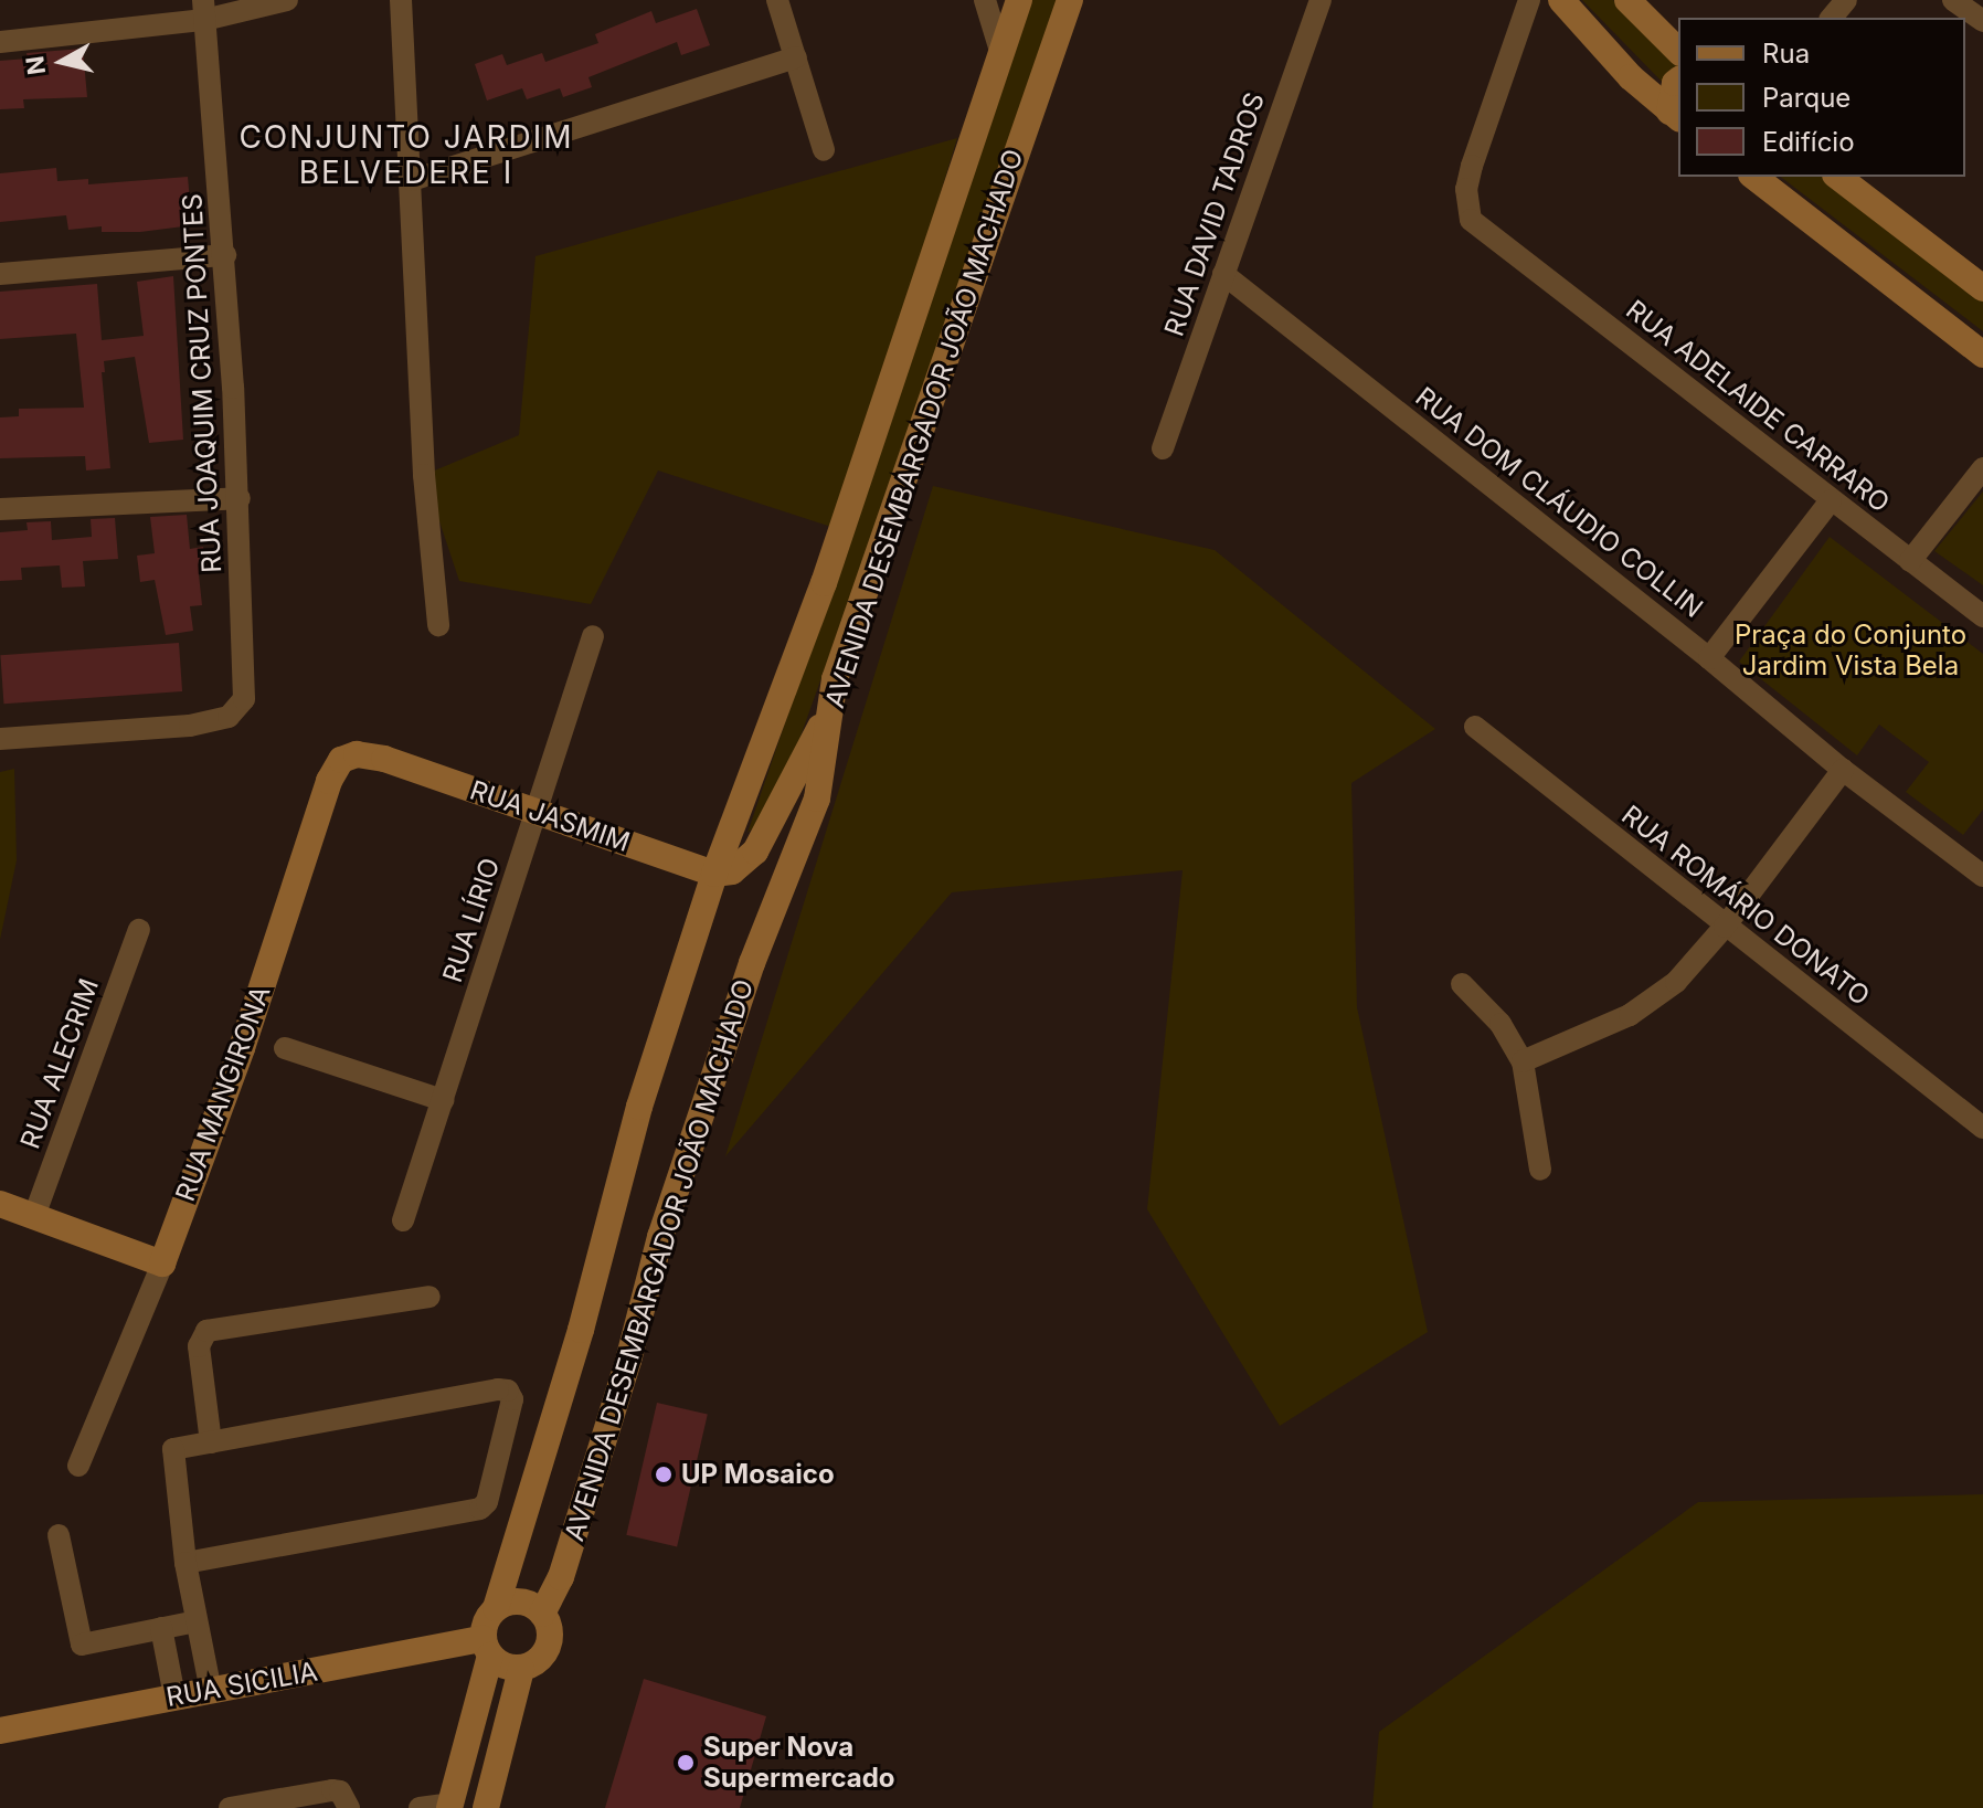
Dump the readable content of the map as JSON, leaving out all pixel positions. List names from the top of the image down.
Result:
{
  "streets": {
    "street": [
      "RUA DAVID TADROS",
      "RUA JOAQUIM CRUZ PONTES",
      "RUA ADELAIDE CARRARO",
      "AVENIDA DESEMBARGADOR JOÃO MACHADO",
      "RUA DOM CLÁUDIO COLLIN",
      "RUA JASMIM",
      "RUA ROMÁRIO DONATO",
      "RUA LÍRIO",
      "RUA ALECRIM",
      "RUA MANGIRONA",
      "RUA SICILIA"
    ]
  },
  "crossings": [
    ["RUA DAVID TADROS", "RUA DOM CLÁUDIO COLLIN"],
    ["AVENIDA DESEMBARGADOR JOÃO MACHADO", "RUA JASMIM"],
    ["AVENIDA DESEMBARGADOR JOÃO MACHADO", "RUA SICILIA"],
    ["RUA JASMIM", "RUA LÍRIO"],
    ["RUA JASMIM", "RUA MANGIRONA"]
  ],
  "districts": ["CONJUNTO JARDIM BELVEDERE I"],
  "parks": ["Praça do Conjunto Jardim Vista Bela"],
  "places": ["UP Mosaico", "Super Nova Supermercado"],
  "legend": ["Rua", "Parque", "Edifício"],
  "north": "left"
}
